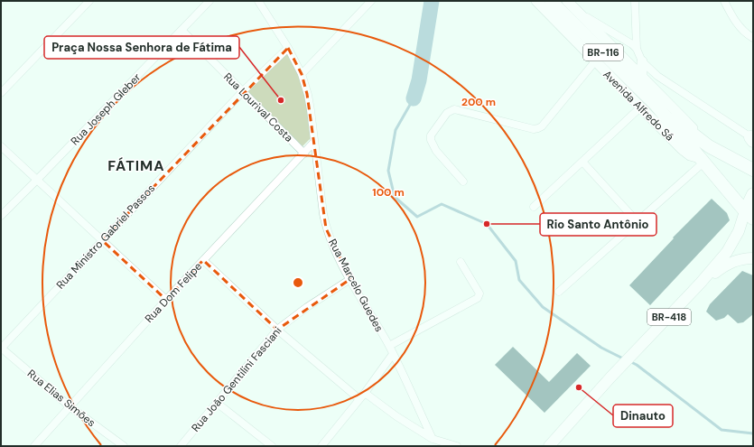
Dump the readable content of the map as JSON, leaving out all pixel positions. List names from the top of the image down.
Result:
{
  "streets": {
    "highway": ["BR-116", "Avenida Alfredo Sá"],
    "main road": ["BR-418"],
    "street": [
      "Rua Lourival Costa",
      "Rua Joseph Gleber",
      "Rua Ministro Gabriel Passos",
      "Rua Marcelo Guedes",
      "Rua Dom Felipe",
      "Rua João Gentilini Fasciani",
      "Rua Elias Simões"
    ]
  },
  "crossings": [
    ["BR-116", "Avenida Alfredo Sá"],
    ["Avenida Alfredo Sá", "BR-418"],
    ["Rua Lourival Costa", "Rua Joseph Gleber"],
    ["Rua Lourival Costa", "Rua Ministro Gabriel Passos"],
    ["Rua Lourival Costa", "Rua Dom Felipe"],
    ["Rua Ministro Gabriel Passos", "Rua Marcelo Guedes"],
    ["Rua Ministro Gabriel Passos", "Rua Elias Simões"],
    ["Rua Marcelo Guedes", "Rua Dom Felipe"],
    ["Rua Marcelo Guedes", "Rua João Gentilini Fasciani"],
    ["Rua Dom Felipe", "Rua Elias Simões"]
  ],
  "districts": ["FÁTIMA"],
  "places": ["Praça Nossa Senhora de Fátima", "Rio Santo Antônio", "Dinauto"],
  "rings": ["200 m", "100 m"]
}
